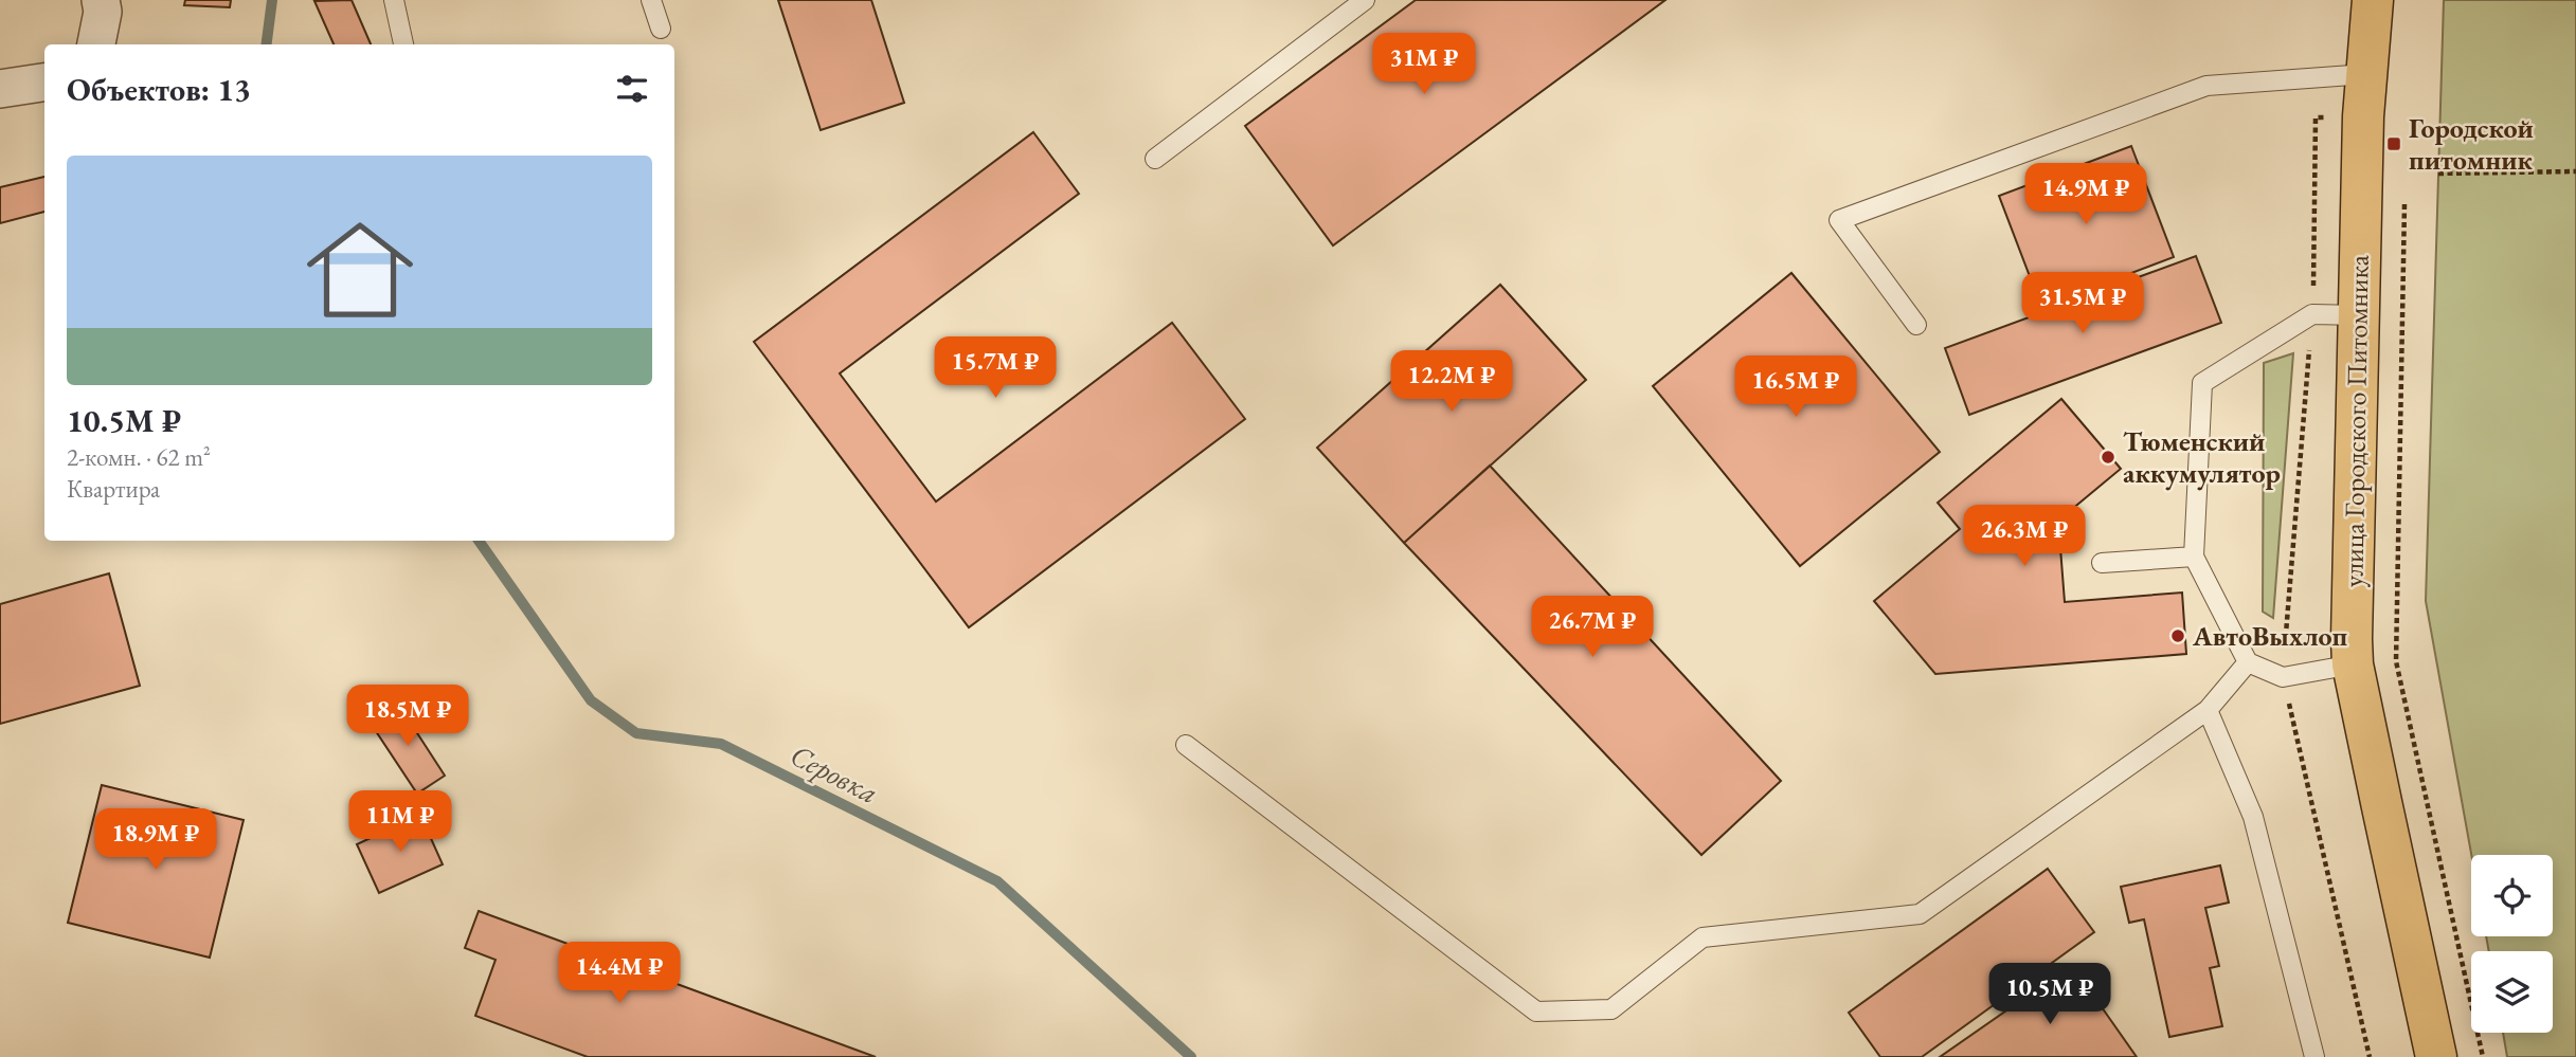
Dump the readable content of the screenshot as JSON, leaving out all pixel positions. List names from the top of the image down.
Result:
{
  "streets": {
    "main road": ["улица Городского Питомника"]
  },
  "water": ["Серовка"],
  "places": {
    "transit": ["Городской питомник"],
    "other": ["Тюменский аккумулятор", "АвтоВыхлоп"]
  },
  "page": {
    "price": [
      "31M ₽",
      "14.9M ₽",
      "31.5M ₽",
      "15.7M ₽",
      "12.2M ₽",
      "16.5M ₽",
      "26.3M ₽",
      "26.7M ₽",
      "18.5M ₽",
      "11M ₽",
      "18.9M ₽",
      "14.4M ₽",
      "10.5M ₽"
    ],
    "heading": "Объектов: 13",
    "list": [
      {
        "name": "10.5M ₽",
        "note": "2-комн. · 62 m² · Квартира"
      }
    ]
  }
}
